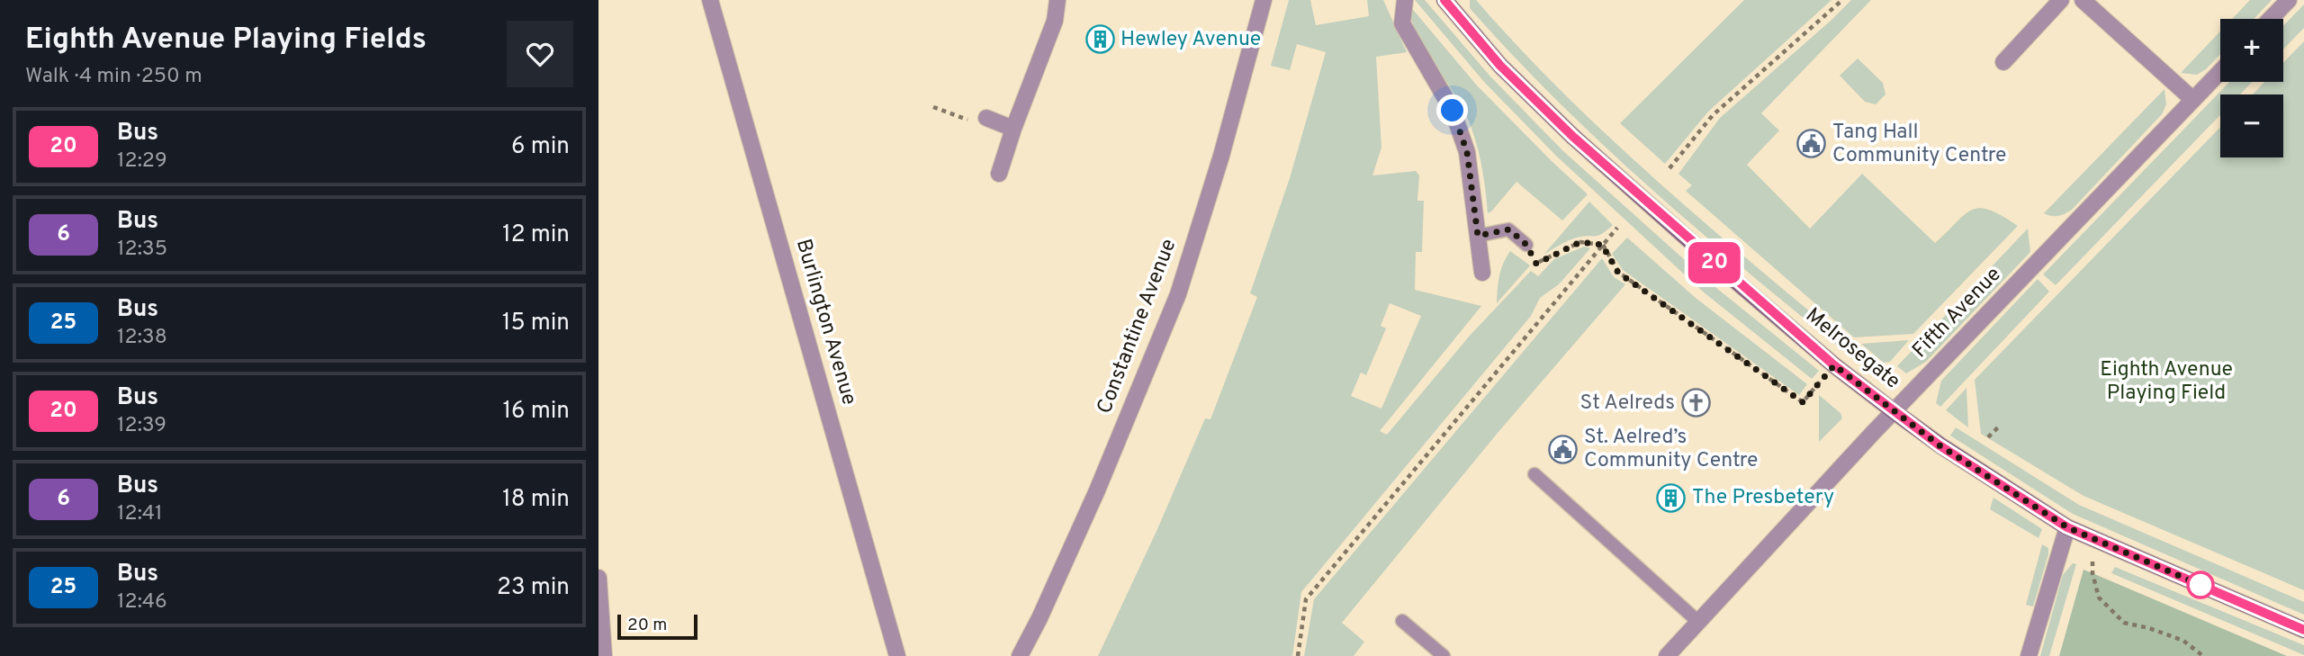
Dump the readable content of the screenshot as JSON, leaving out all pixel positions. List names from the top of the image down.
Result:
{
  "streets": {
    "street": [
      "Fifth Avenue",
      "Burlington Avenue",
      "Constantine Avenue",
      "Melrosegate"
    ]
  },
  "crossings": [
    ["Fifth Avenue", "Melrosegate"]
  ],
  "parks": ["Eighth Avenue Playing Field"],
  "places": {
    "building": ["Hewley Avenue", "The Presbetery"],
    "public building": ["Tang Hall Community Centre", "St. Aelred’s Community Centre"],
    "church": ["St Aelreds"]
  },
  "lines": ["bus line 20"],
  "scale_bar": "20 m",
  "page": {
    "heading": ["Eighth Avenue Playing Fields", "Walk · 4 min · 250 m"],
    "on_map": "20",
    "map_buttons": ["+", "−"],
    "list": [
      {
        "mark": "20",
        "name": "Bus",
        "note": "12:29",
        "value": "6 min"
      },
      {
        "mark": "6",
        "name": "Bus",
        "note": "12:35",
        "value": "12 min"
      },
      {
        "mark": "25",
        "name": "Bus",
        "note": "12:38",
        "value": "15 min"
      },
      {
        "mark": "20",
        "name": "Bus",
        "note": "12:39",
        "value": "16 min"
      },
      {
        "mark": "6",
        "name": "Bus",
        "note": "12:41",
        "value": "18 min"
      },
      {
        "mark": "25",
        "name": "Bus",
        "note": "12:46",
        "value": "23 min"
      }
    ],
    "scale": "20 m"
  }
}
